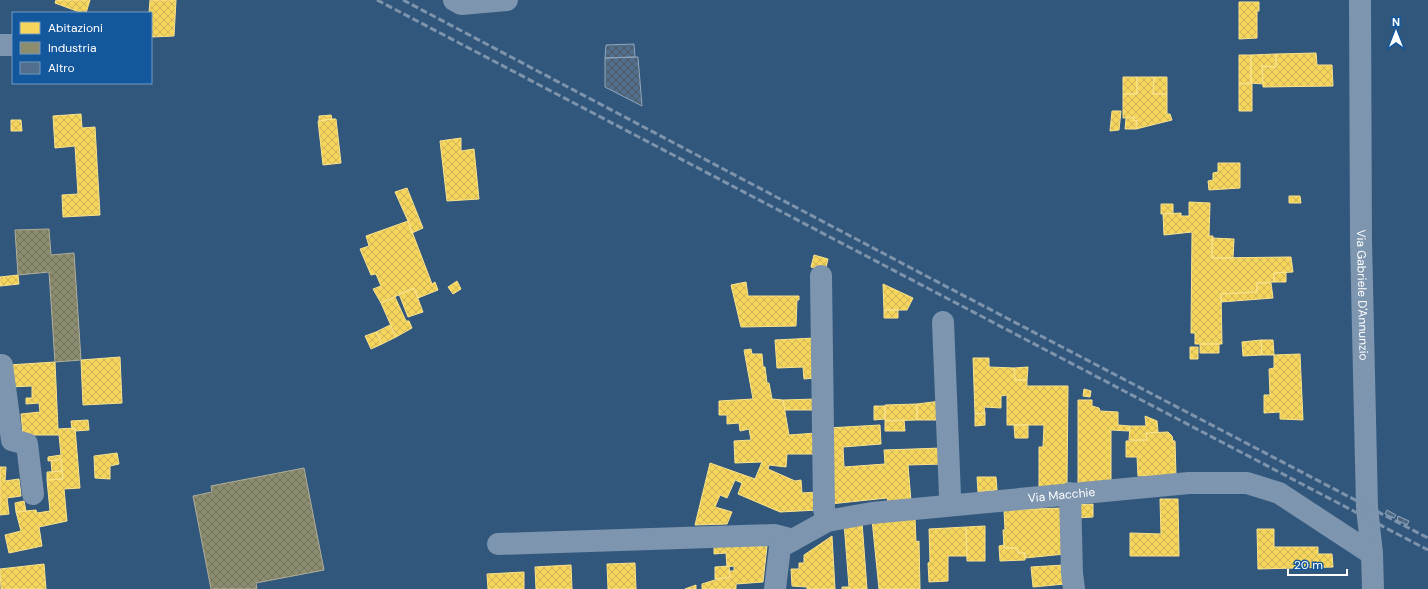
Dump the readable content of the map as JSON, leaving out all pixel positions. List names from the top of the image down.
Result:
{
  "streets": {
    "street": ["Via Gabriele D'Annunzio", "Via Macchie"]
  },
  "crossings": [
    ["Via Gabriele D'Annunzio", "Via Macchie"]
  ],
  "legend": ["Abitazioni", "Industria", "Altro"],
  "scale_bar": "20 m",
  "north": "top"
}
